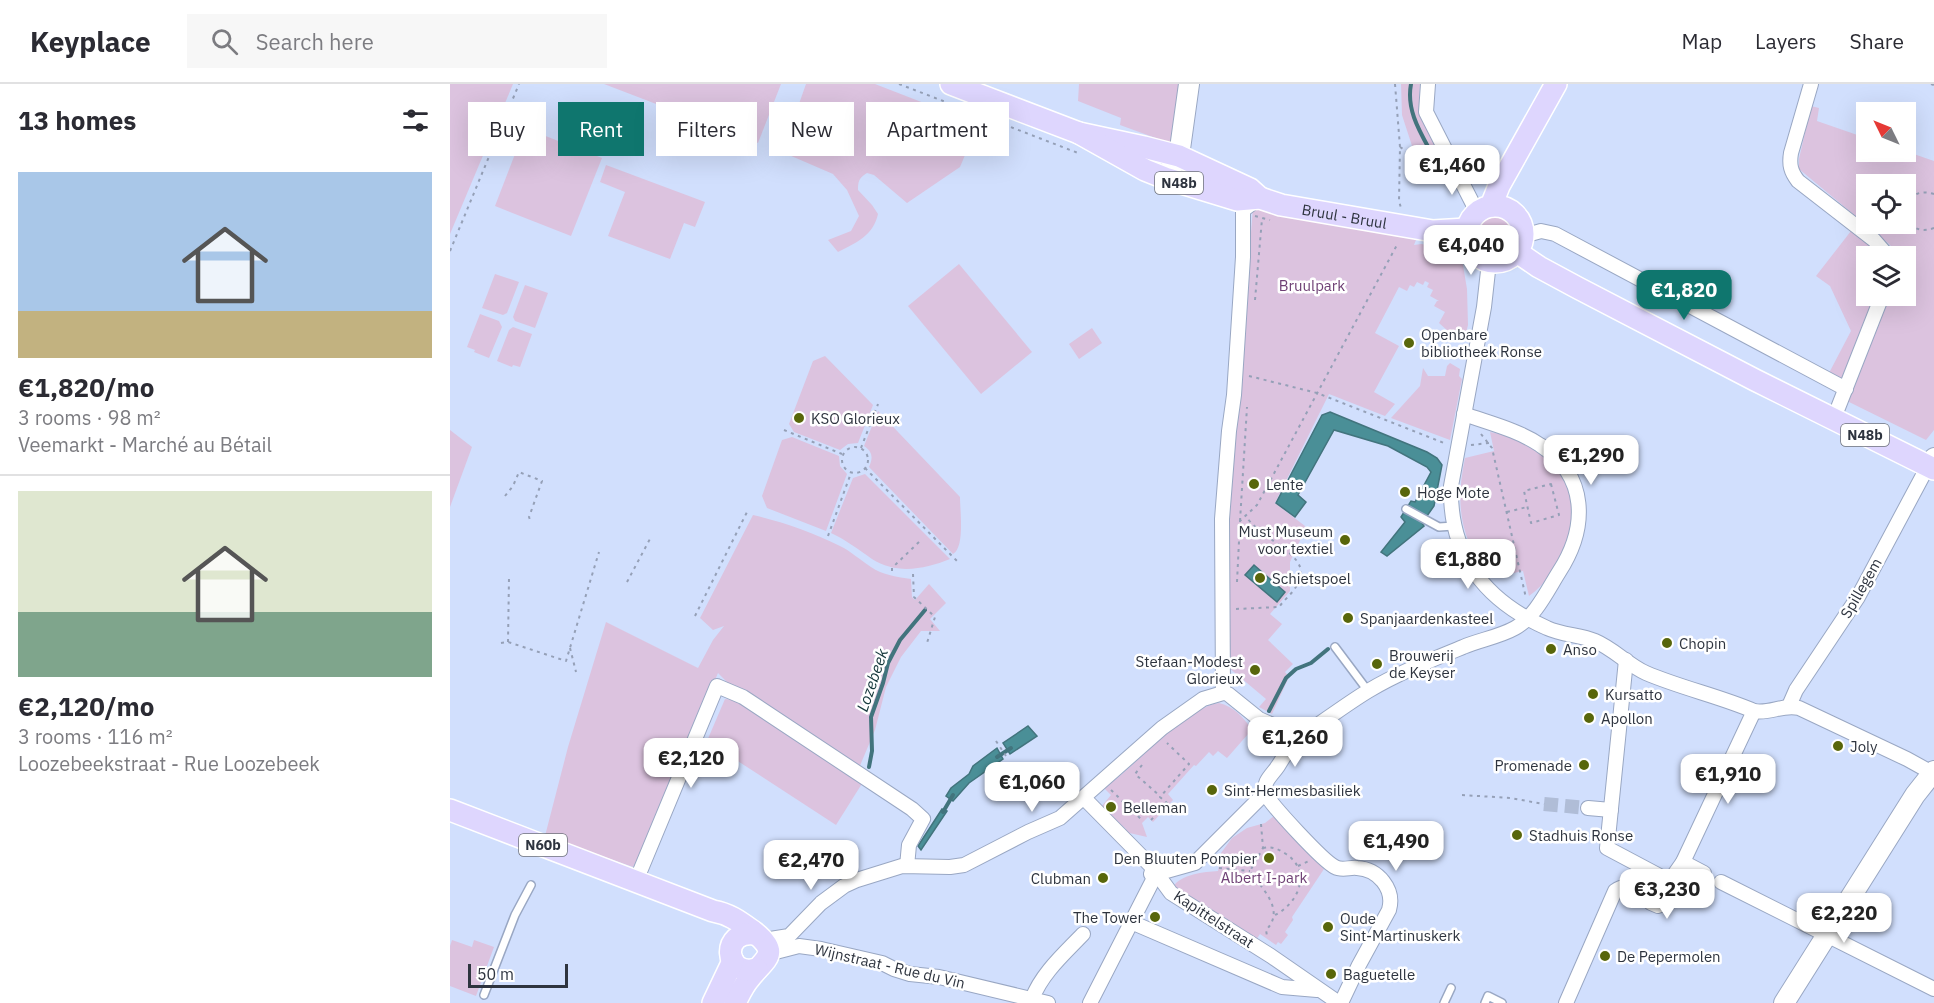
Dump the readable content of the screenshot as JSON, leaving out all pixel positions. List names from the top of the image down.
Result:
{
  "streets": {
    "main road": ["N48b", "Bruul - Bruul", "N60b"],
    "street": ["Spillegem", "Kapittelstraat", "Wijnstraat - Rue du Vin"]
  },
  "crossings": [
    ["N48b", "Bruul - Bruul"],
    ["N48b", "Spillegem"],
    ["N60b", "Wijnstraat - Rue du Vin"]
  ],
  "water": ["Lozebeek"],
  "parks": ["Bruulpark", "Albert I-park"],
  "places": [
    "Openbare bibliotheek Ronse",
    "KSO Glorieux",
    "Lente",
    "Hoge Mote",
    "Must Museum voor textiel",
    "Schietspoel",
    "Spanjaardenkasteel",
    "Chopin",
    "Anso",
    "Brouwerij de Keyser",
    "Stefaan-Modest Glorieux",
    "Kursatto",
    "Apollon",
    "Joly",
    "Promenade",
    "Sint-Hermesbasiliek",
    "Belleman",
    "Stadhuis Ronse",
    "Den Bluuten Pompier",
    "Clubman",
    "The Tower",
    "Oude Sint-Martinuskerk",
    "De Pepermolen",
    "Baguetelle"
  ],
  "scale_bar": "50 m",
  "north": "top left",
  "page": {
    "header": "Keyplace",
    "search": "Search here",
    "nav": ["Map", "Layers", "Share"],
    "heading": "13 homes",
    "chip": [
      "Buy",
      "Rent",
      "Filters",
      "New",
      "Apartment"
    ],
    "price": [
      "€1,460",
      "€4,040",
      "€1,820",
      "€1,290",
      "€1,880",
      "€1,260",
      "€2,120",
      "€1,910",
      "€1,060",
      "€1,490",
      "€2,470",
      "€3,230",
      "€2,220"
    ],
    "list": [
      {
        "name": "€1,820/mo",
        "note": "3 rooms · 98 m² · Veemarkt - Marché au Bétail"
      },
      {
        "name": "€2,120/mo",
        "note": "3 rooms · 116 m² · Loozebeekstraat - Rue Loozebeek"
      }
    ],
    "scale": "50 m"
  }
}
